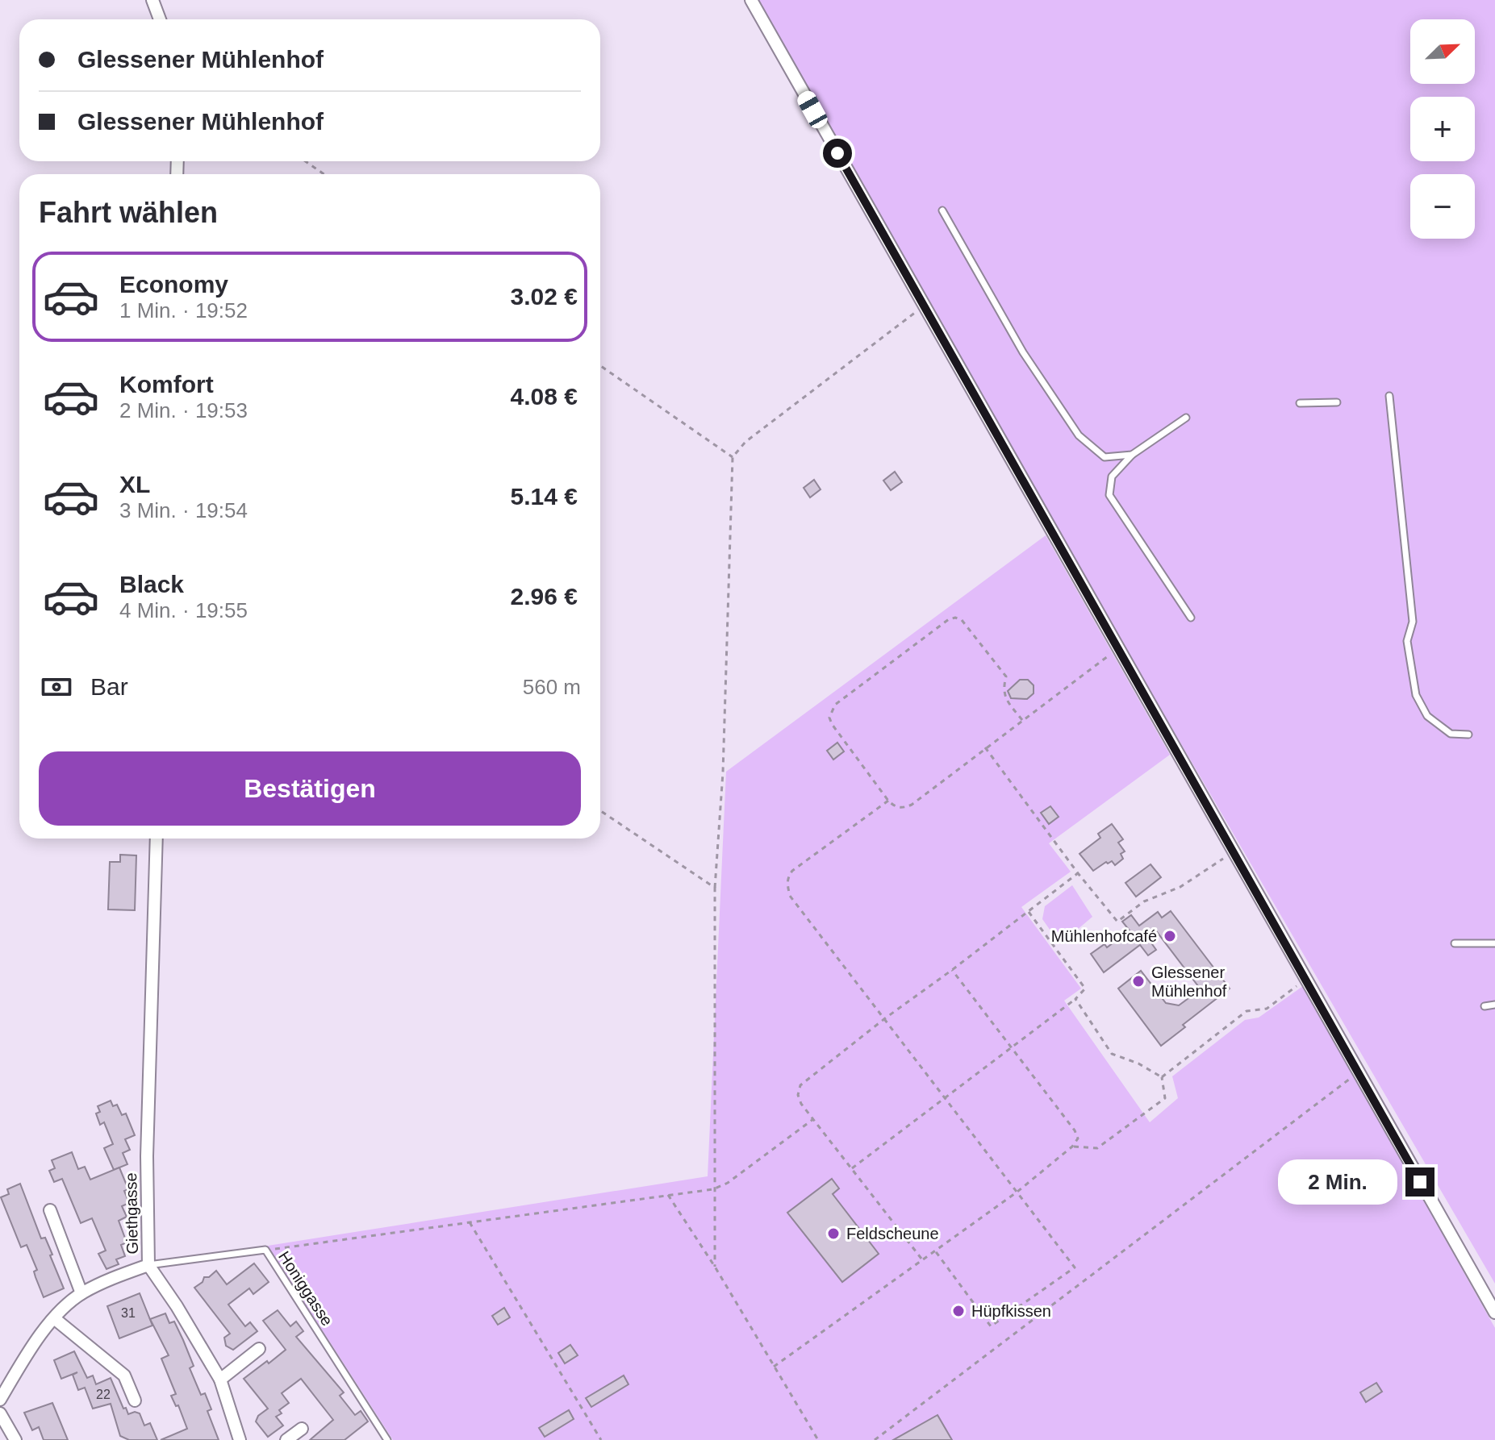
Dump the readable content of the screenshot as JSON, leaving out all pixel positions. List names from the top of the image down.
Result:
{
  "streets": {
    "street": ["Giethgasse"],
    "lane": ["Honiggasse"]
  },
  "crossings": [
    ["Giethgasse", "Honiggasse"]
  ],
  "places": [
    "Mühlenhofcafé",
    "Glessener Mühlenhof",
    "Feldscheune",
    "Hüpfkissen"
  ],
  "house_numbers": ["31", "22"],
  "north": "top right",
  "page": {
    "map_buttons": ["+", "−"],
    "banner": ["Glessener Mühlenhof", "Glessener Mühlenhof"],
    "heading": "Fahrt wählen",
    "list": [
      {
        "name": "Economy",
        "note": "1 Min. · 19:52",
        "value": "3.02 €"
      },
      {
        "name": "Komfort",
        "note": "2 Min. · 19:53",
        "value": "4.08 €"
      },
      {
        "name": "XL",
        "note": "3 Min. · 19:54",
        "value": "5.14 €"
      },
      {
        "name": "Black",
        "note": "4 Min. · 19:55",
        "value": "2.96 €"
      }
    ],
    "pay": ["Bar", "560 m"],
    "buttons": "Bestätigen",
    "bubble": "2 Min."
  }
}
